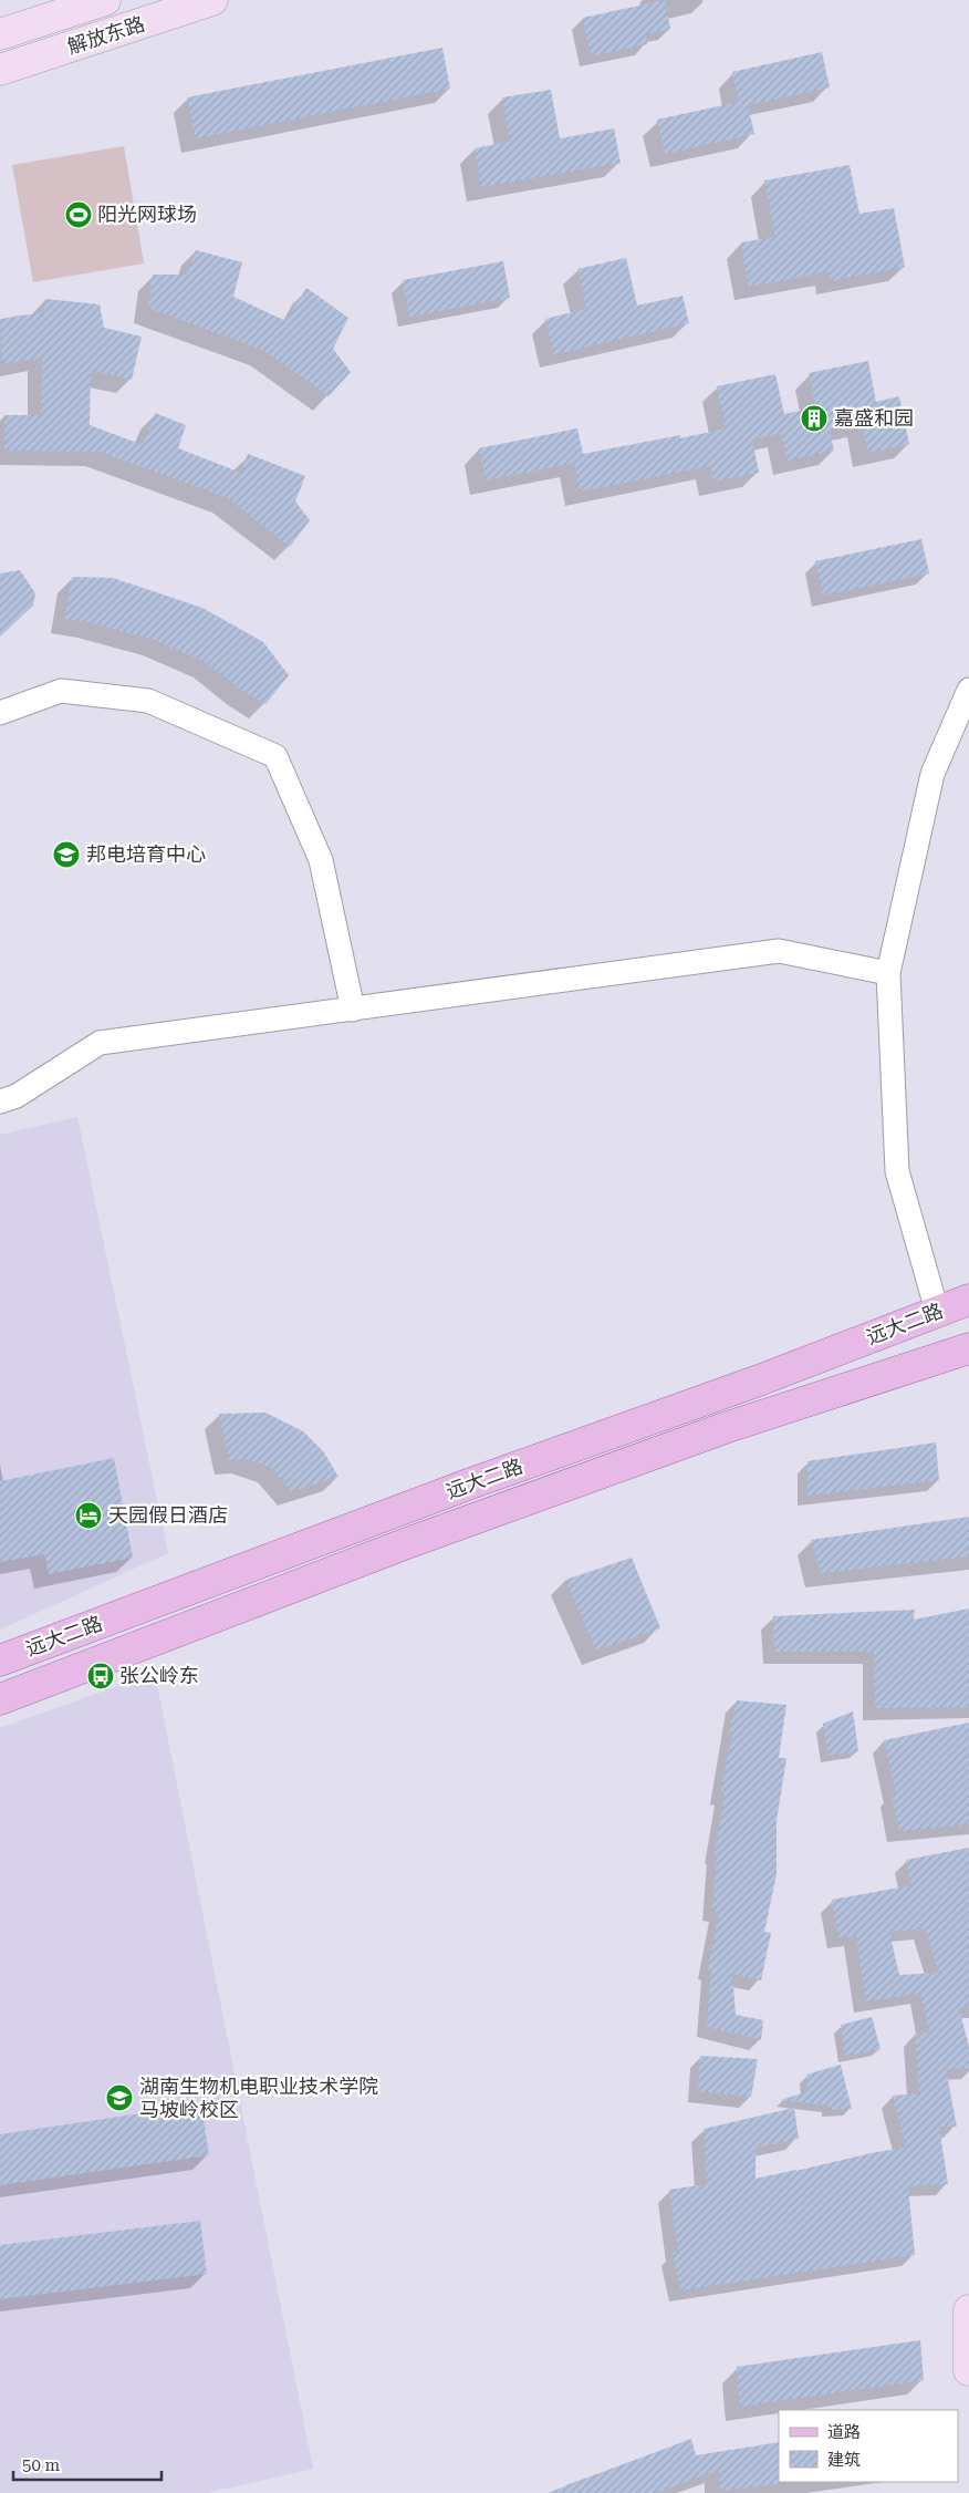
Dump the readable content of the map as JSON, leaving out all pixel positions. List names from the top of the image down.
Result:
{
  "streets": {
    "main road": ["解放东路", "远大二路"]
  },
  "places": {
    "sports": ["阳光网球场"],
    "building": ["嘉盛和园"],
    "school or university": ["邦电培育中心", "湖南生物机电职业技术学院 马坡岭校区"],
    "hotel": ["天园假日酒店"],
    "bus stop": ["张公岭东"]
  },
  "legend": ["道路", "建筑"],
  "scale_bar": "50 m"
}
